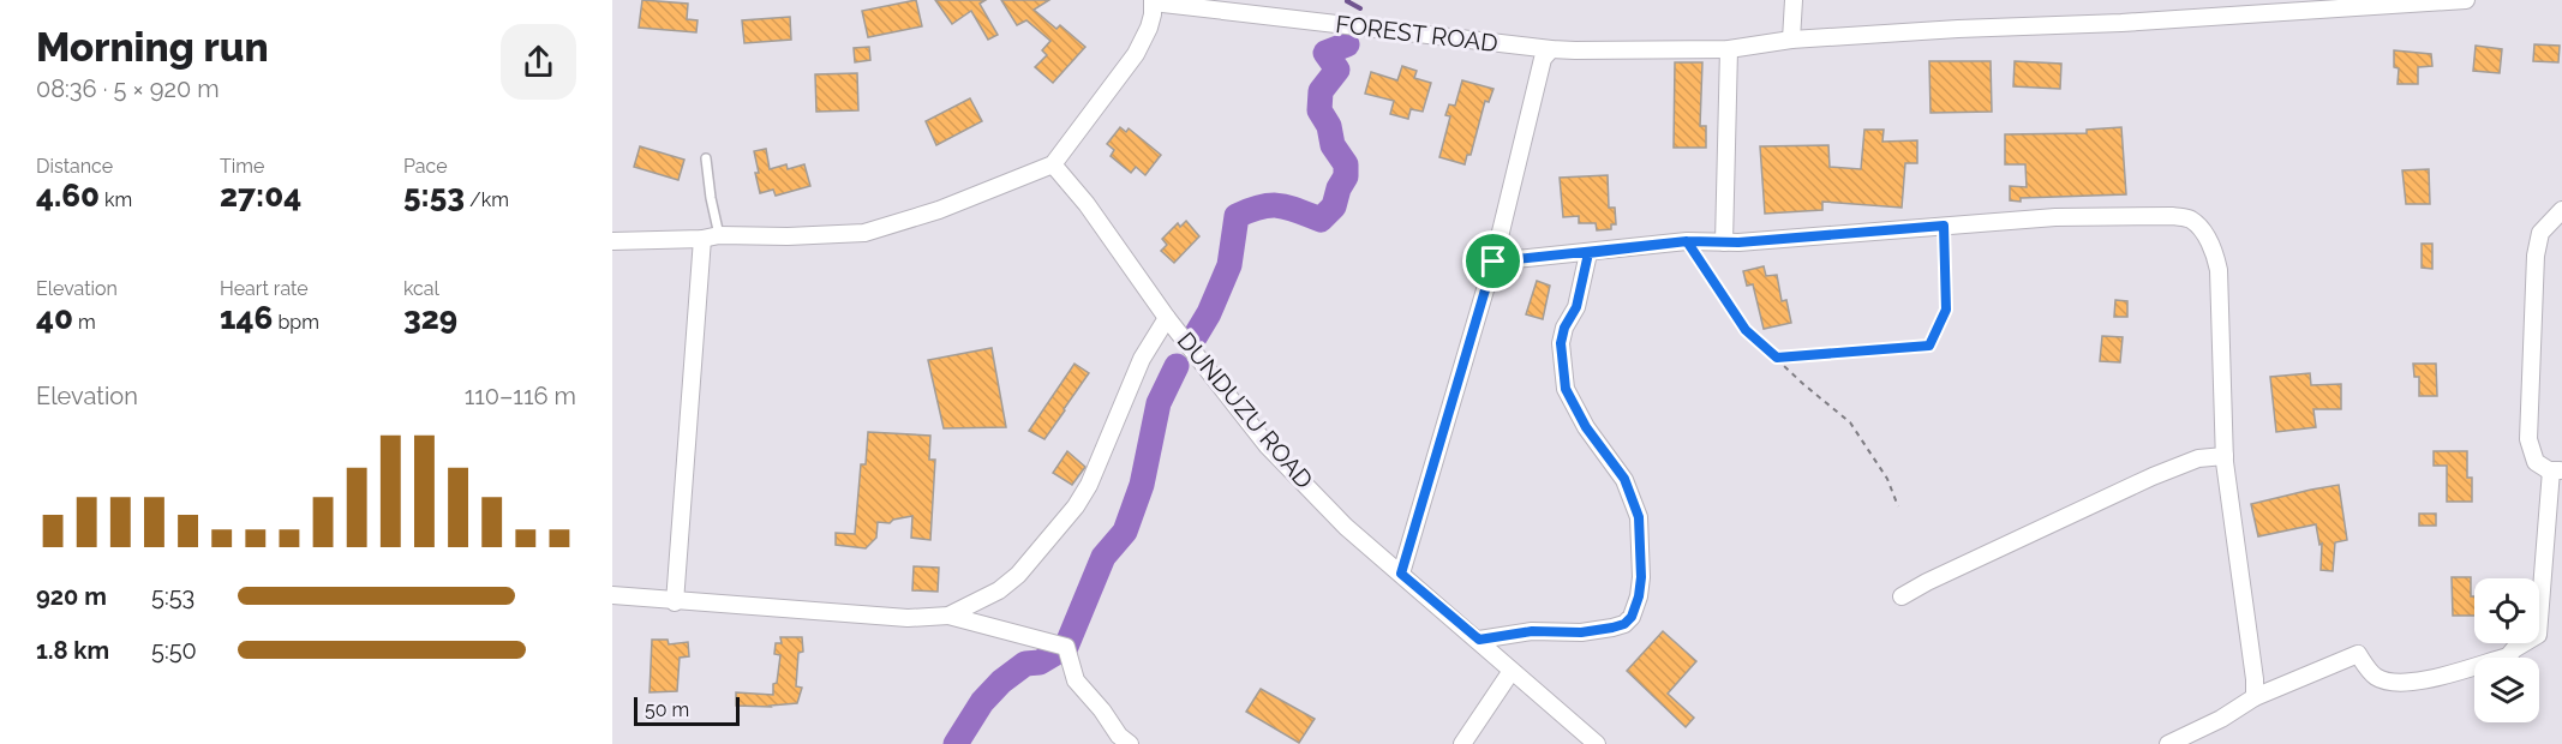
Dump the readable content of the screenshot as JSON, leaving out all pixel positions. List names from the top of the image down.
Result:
{
  "streets": {
    "street": ["FOREST ROAD", "DUNDUZU ROAD"]
  },
  "scale_bar": "50 m",
  "page": {
    "heading": ["Morning run", "08:36 · 5 × 920 m"],
    "stats": [
      ["Distance", "4.60 km"],
      ["Time", "27:04"],
      ["Pace", "5:53 /km"],
      ["Elevation", "40 m"],
      ["Heart rate", "146 bpm"],
      ["kcal", "329"]
    ],
    "chart": ["Elevation", "110–116 m"],
    "list": [
      {
        "name": "920 m",
        "note": "5:53"
      },
      {
        "name": "1.8 km",
        "note": "5:50"
      }
    ],
    "scale": "50 m"
  }
}
